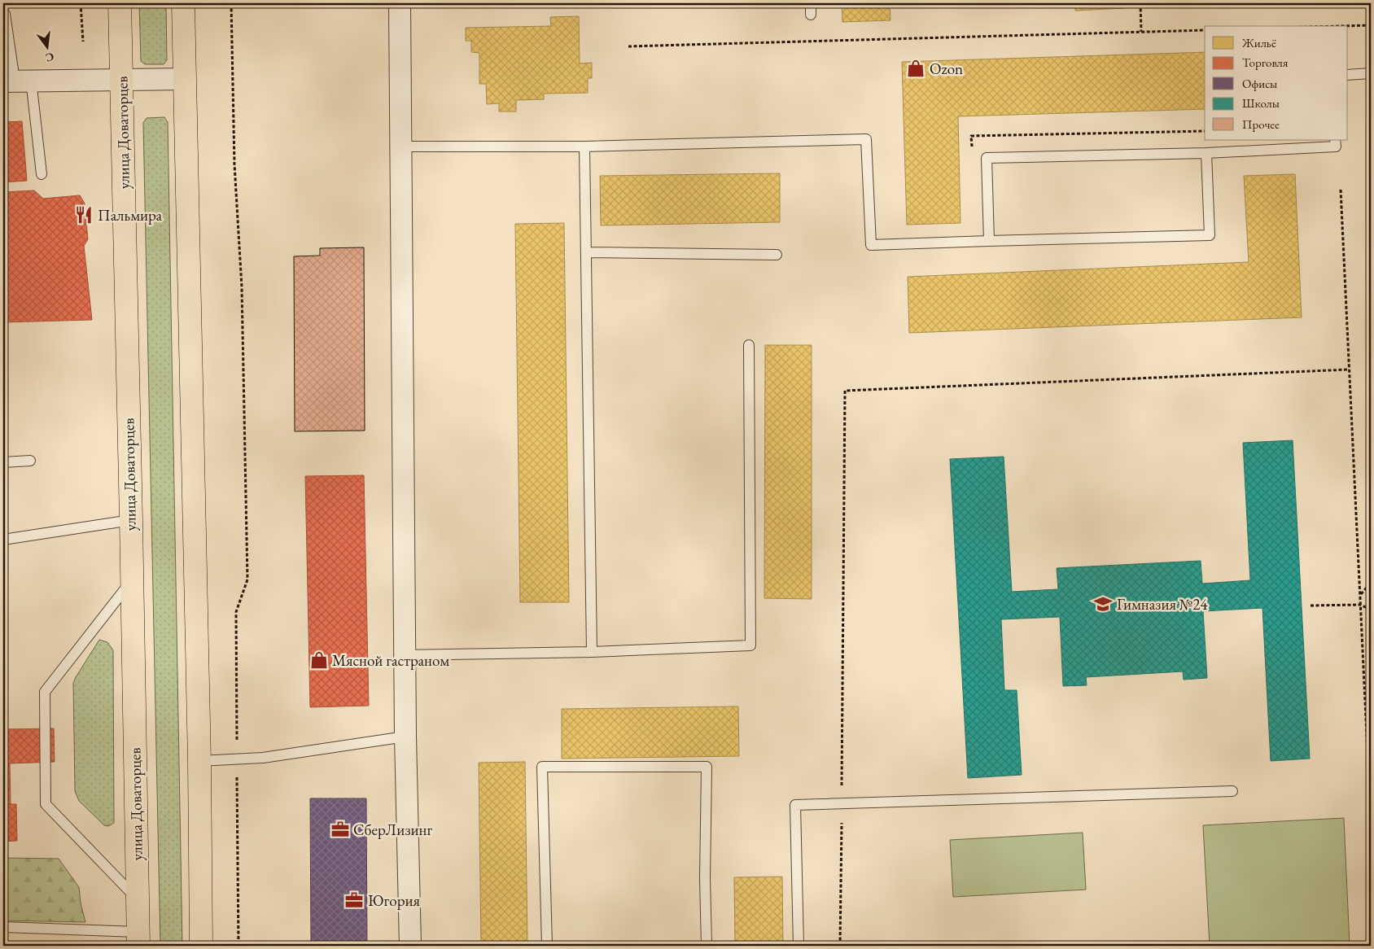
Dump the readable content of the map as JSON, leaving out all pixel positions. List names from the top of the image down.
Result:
{
  "streets": {
    "main road": ["улица Доваторцев"]
  },
  "places": {
    "shop": ["Ozon", "Мясной гастраном"],
    "restaurant": ["Пальмира"],
    "school or university": ["Гимназия №24"],
    "office": ["СберЛизинг", "Югория"]
  },
  "legend": [
    "Жильё",
    "Торговля",
    "Офисы",
    "Школы",
    "Прочее"
  ],
  "north": "bottom"
}
